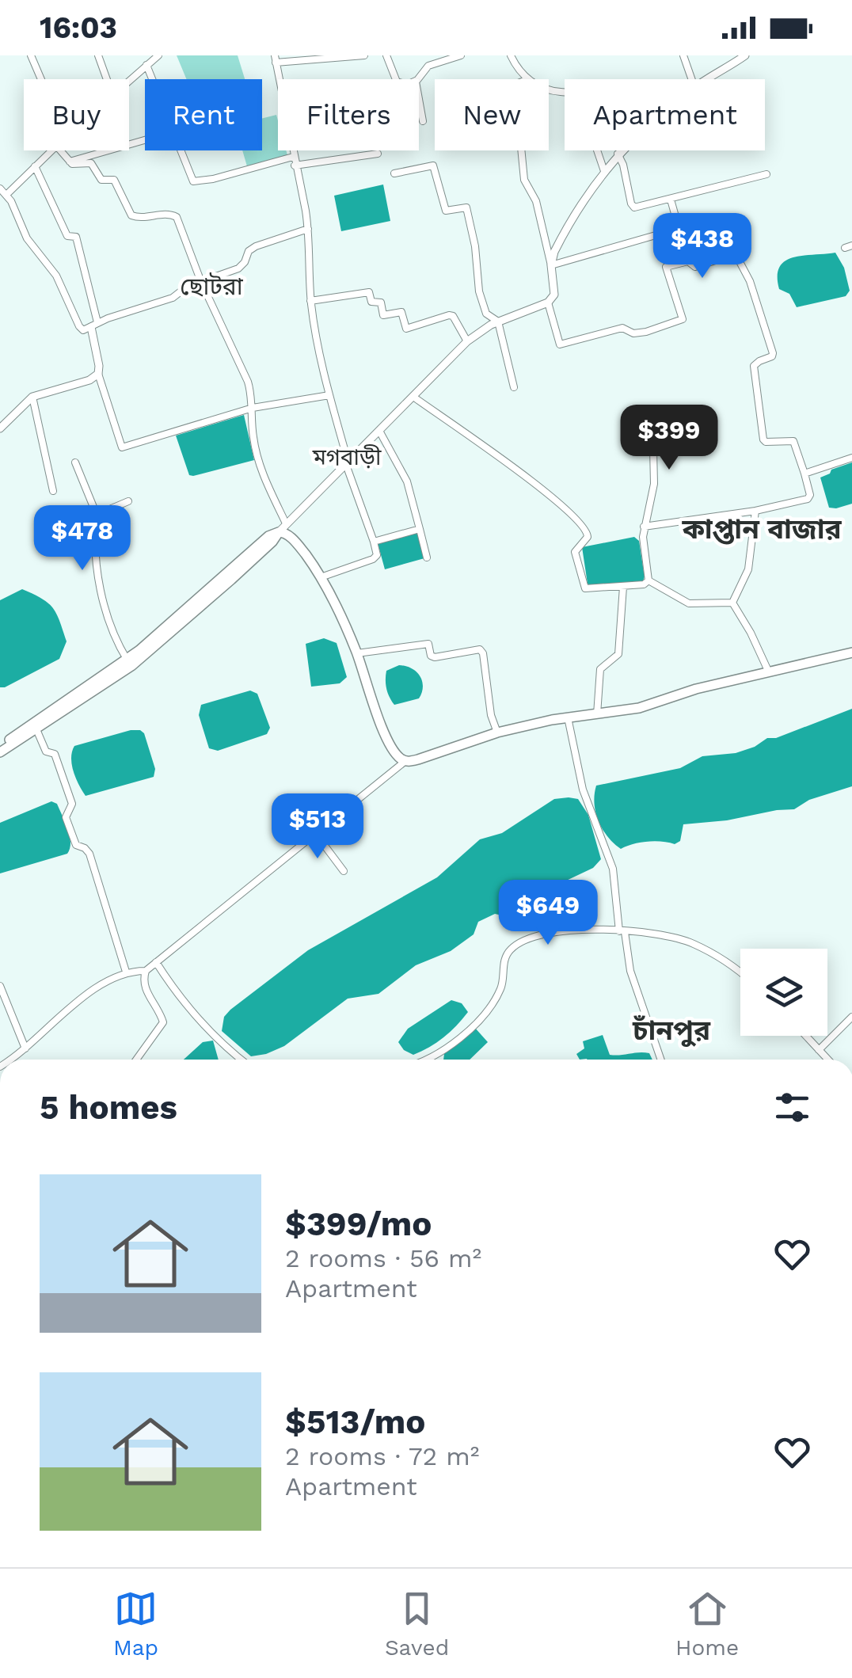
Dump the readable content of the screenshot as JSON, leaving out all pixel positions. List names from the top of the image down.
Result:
{
  "districts": [
    "ছোটরা",
    "মগবাড়ী",
    "কাপ্তান বাজার",
    "চাঁনপুর"
  ],
  "page": {
    "status": "16:03",
    "chip": [
      "Buy",
      "Rent",
      "Filters",
      "New",
      "Apartment"
    ],
    "price": [
      "$438",
      "$399",
      "$478",
      "$513",
      "$649"
    ],
    "heading": "5 homes",
    "list": [
      {
        "name": "$399/mo",
        "note": "2 rooms · 56 m² · Apartment"
      },
      {
        "name": "$513/mo",
        "note": "2 rooms · 72 m² · Apartment"
      }
    ],
    "tabs": ["Map", "Saved", "Home"]
  }
}
